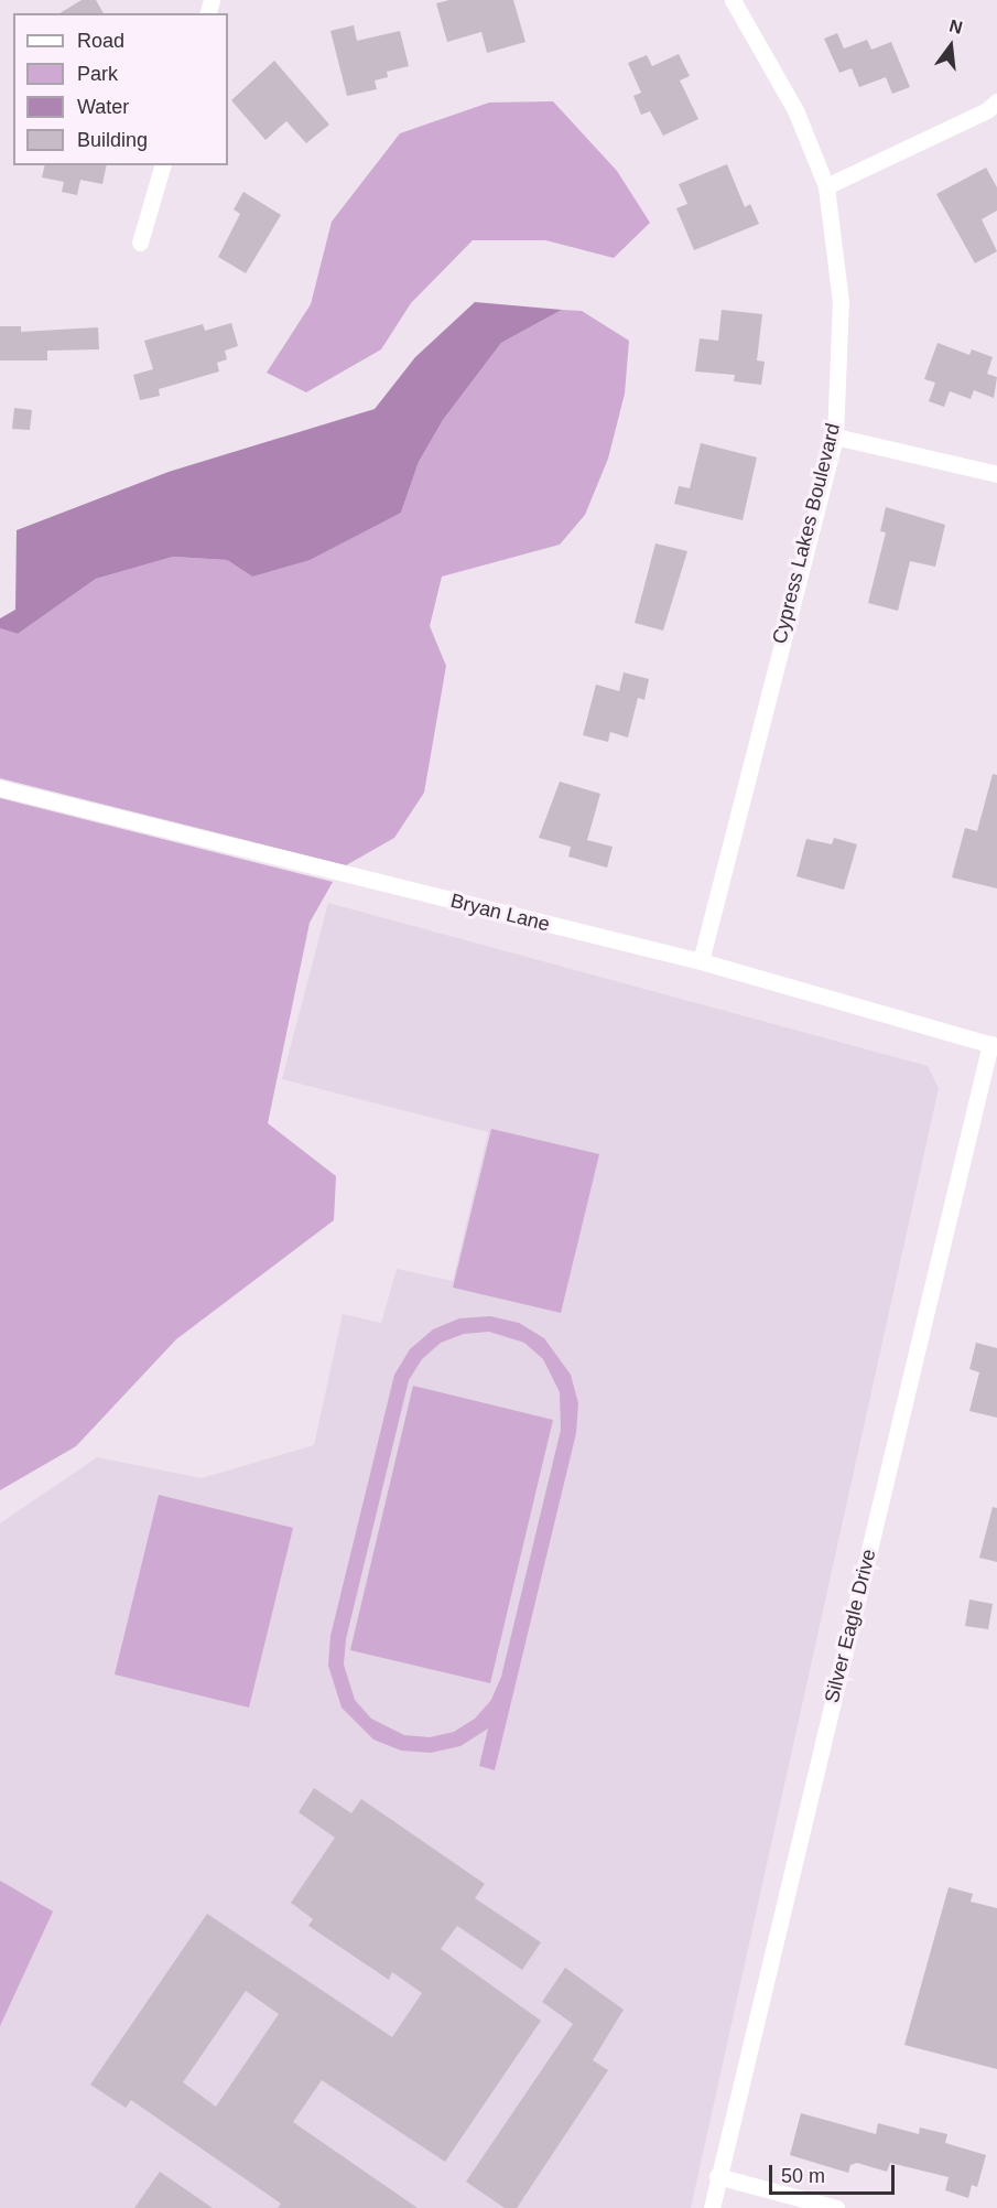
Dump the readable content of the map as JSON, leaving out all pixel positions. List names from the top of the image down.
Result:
{
  "streets": {
    "street": ["Cypress Lakes Boulevard", "Bryan Lane", "Silver Eagle Drive"]
  },
  "crossings": [
    ["Cypress Lakes Boulevard", "Bryan Lane"],
    ["Bryan Lane", "Silver Eagle Drive"]
  ],
  "legend": [
    "Road",
    "Park",
    "Water",
    "Building"
  ],
  "scale_bar": "50 m",
  "north": "top"
}
